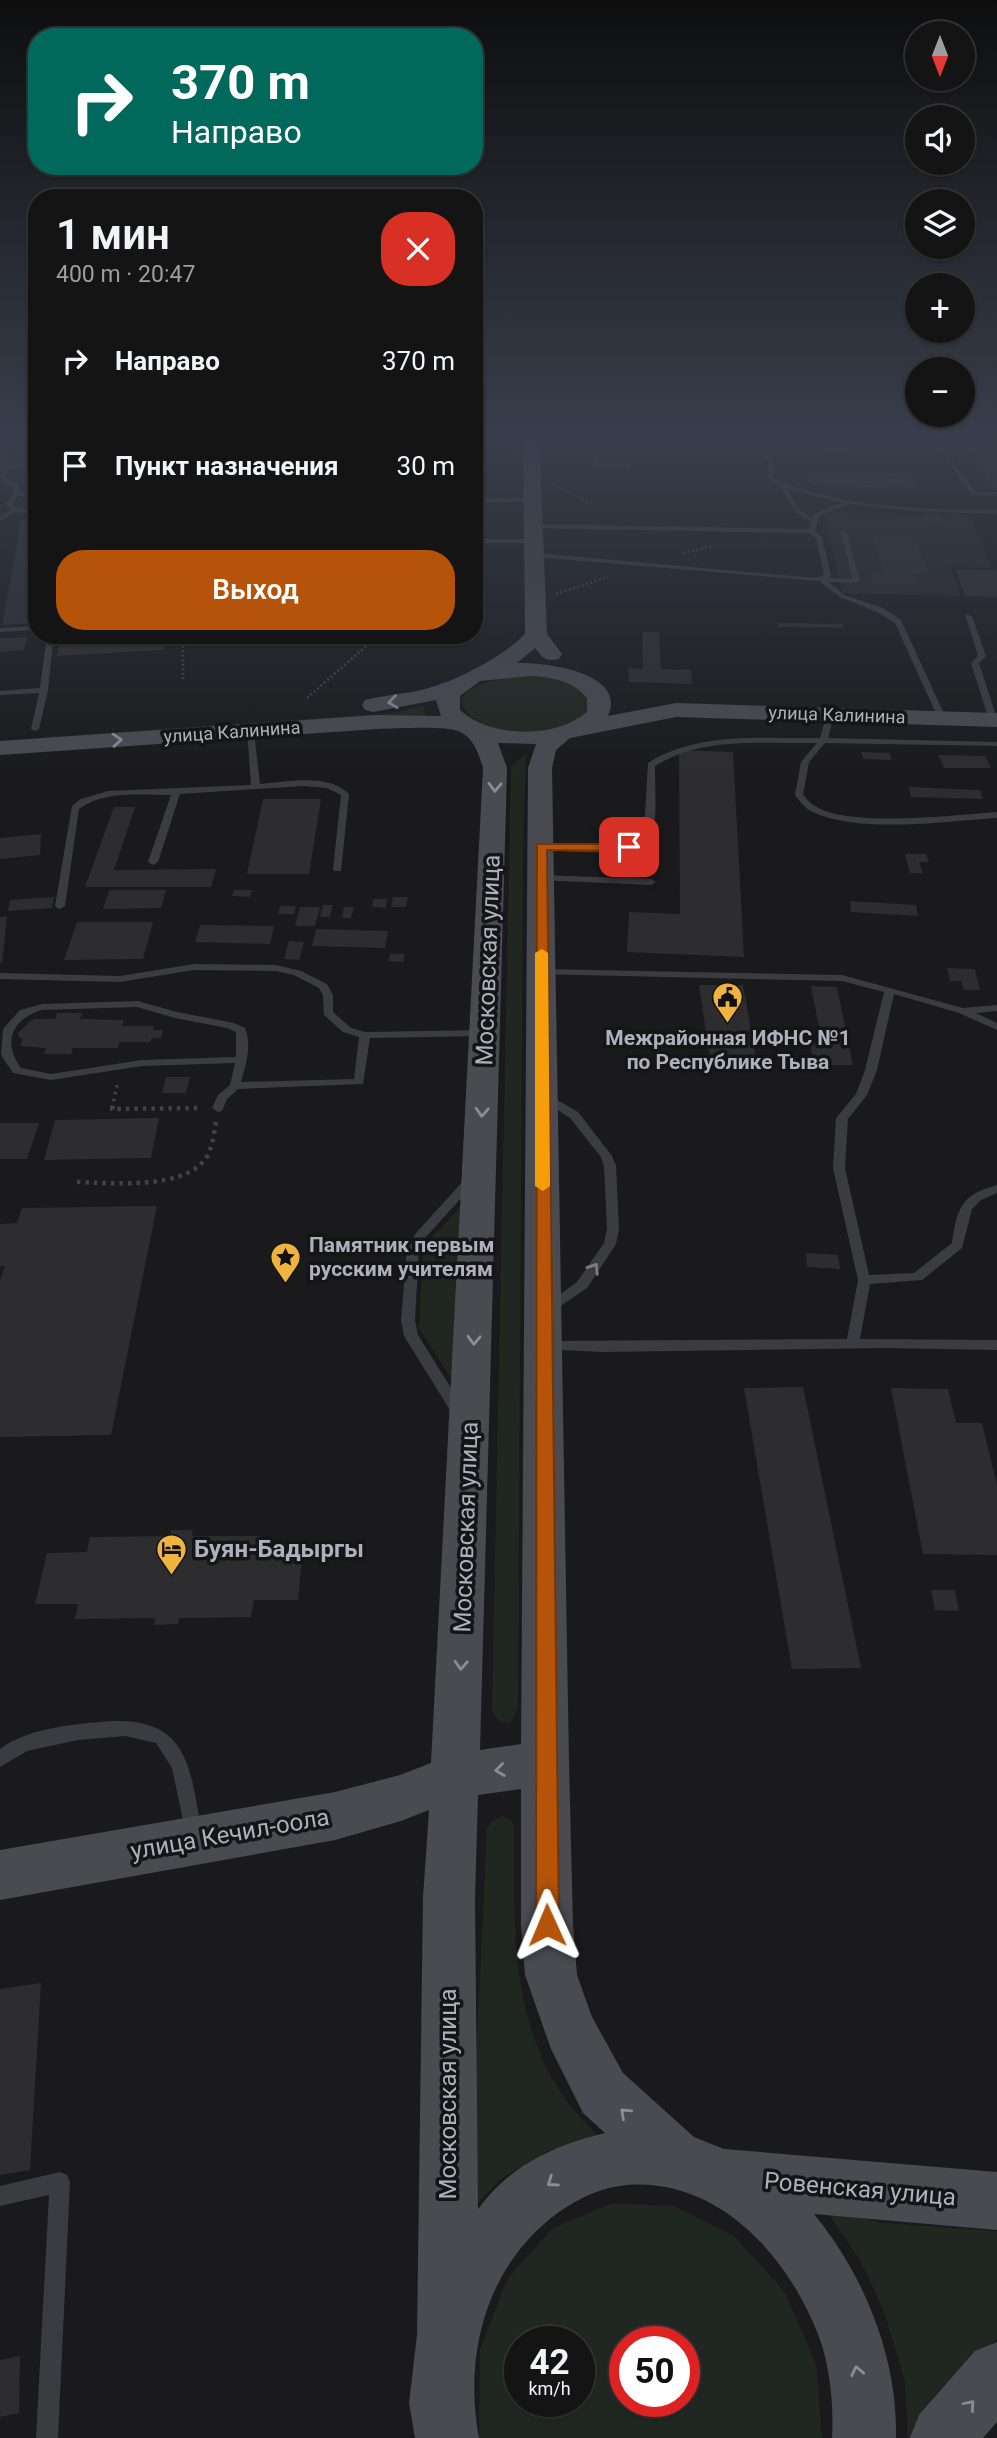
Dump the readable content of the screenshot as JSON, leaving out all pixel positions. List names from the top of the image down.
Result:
{
  "streets": {
    "main road": [
      "улица Калинина",
      "Московская улица",
      "улица Кечил-оола",
      "Ровенская улица"
    ]
  },
  "crossings": [
    ["улица Калинина", "Московская улица"],
    ["Московская улица", "улица Кечил-оола"],
    ["Московская улица", "Ровенская улица"]
  ],
  "one_way": ["Ровенская улица"],
  "places": {
    "public building": ["Межрайонная ИФНС №1 по Республике Тыва"],
    "place": ["Памятник первым русским учителям"],
    "hotel": ["Буян-Бадыргы"]
  },
  "north": "bottom",
  "page": {
    "map_buttons": ["+", "−"],
    "turn": ["370 m", "Направо"],
    "heading": ["1 мин", "400 m · 20:47"],
    "list": [
      {
        "name": "Направо",
        "value": "370 m"
      },
      {
        "name": "Пункт назначения",
        "value": "30 m"
      }
    ],
    "buttons": "Выход",
    "speed": "42 km/h",
    "limit": "50"
  }
}
